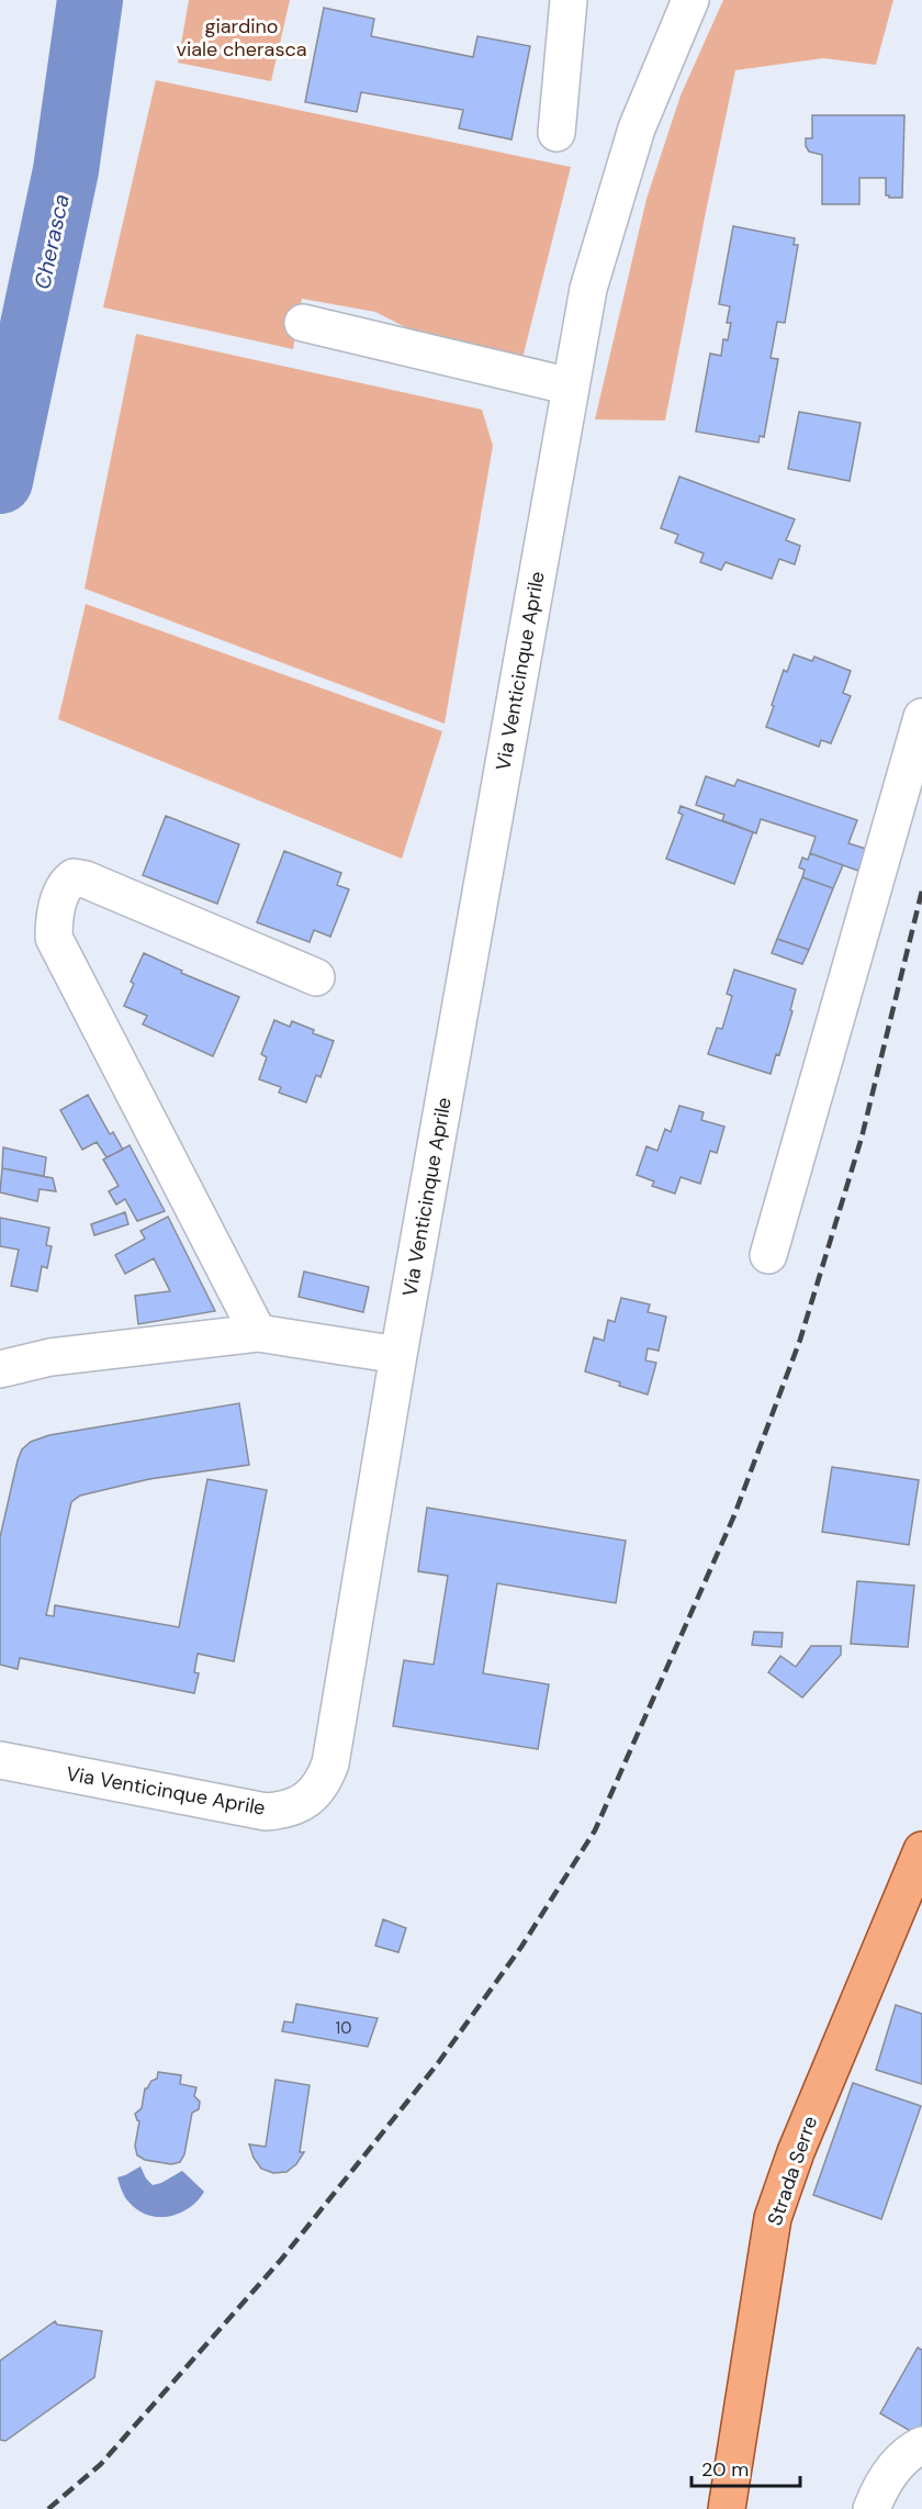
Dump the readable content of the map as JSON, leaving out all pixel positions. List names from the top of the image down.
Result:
{
  "streets": {
    "main road": ["Strada Serre"],
    "street": ["Via Venticinque Aprile"]
  },
  "water": ["Cherasca"],
  "parks": ["giardino viale cherasca"],
  "house_numbers": ["10"],
  "scale_bar": "20 m"
}
